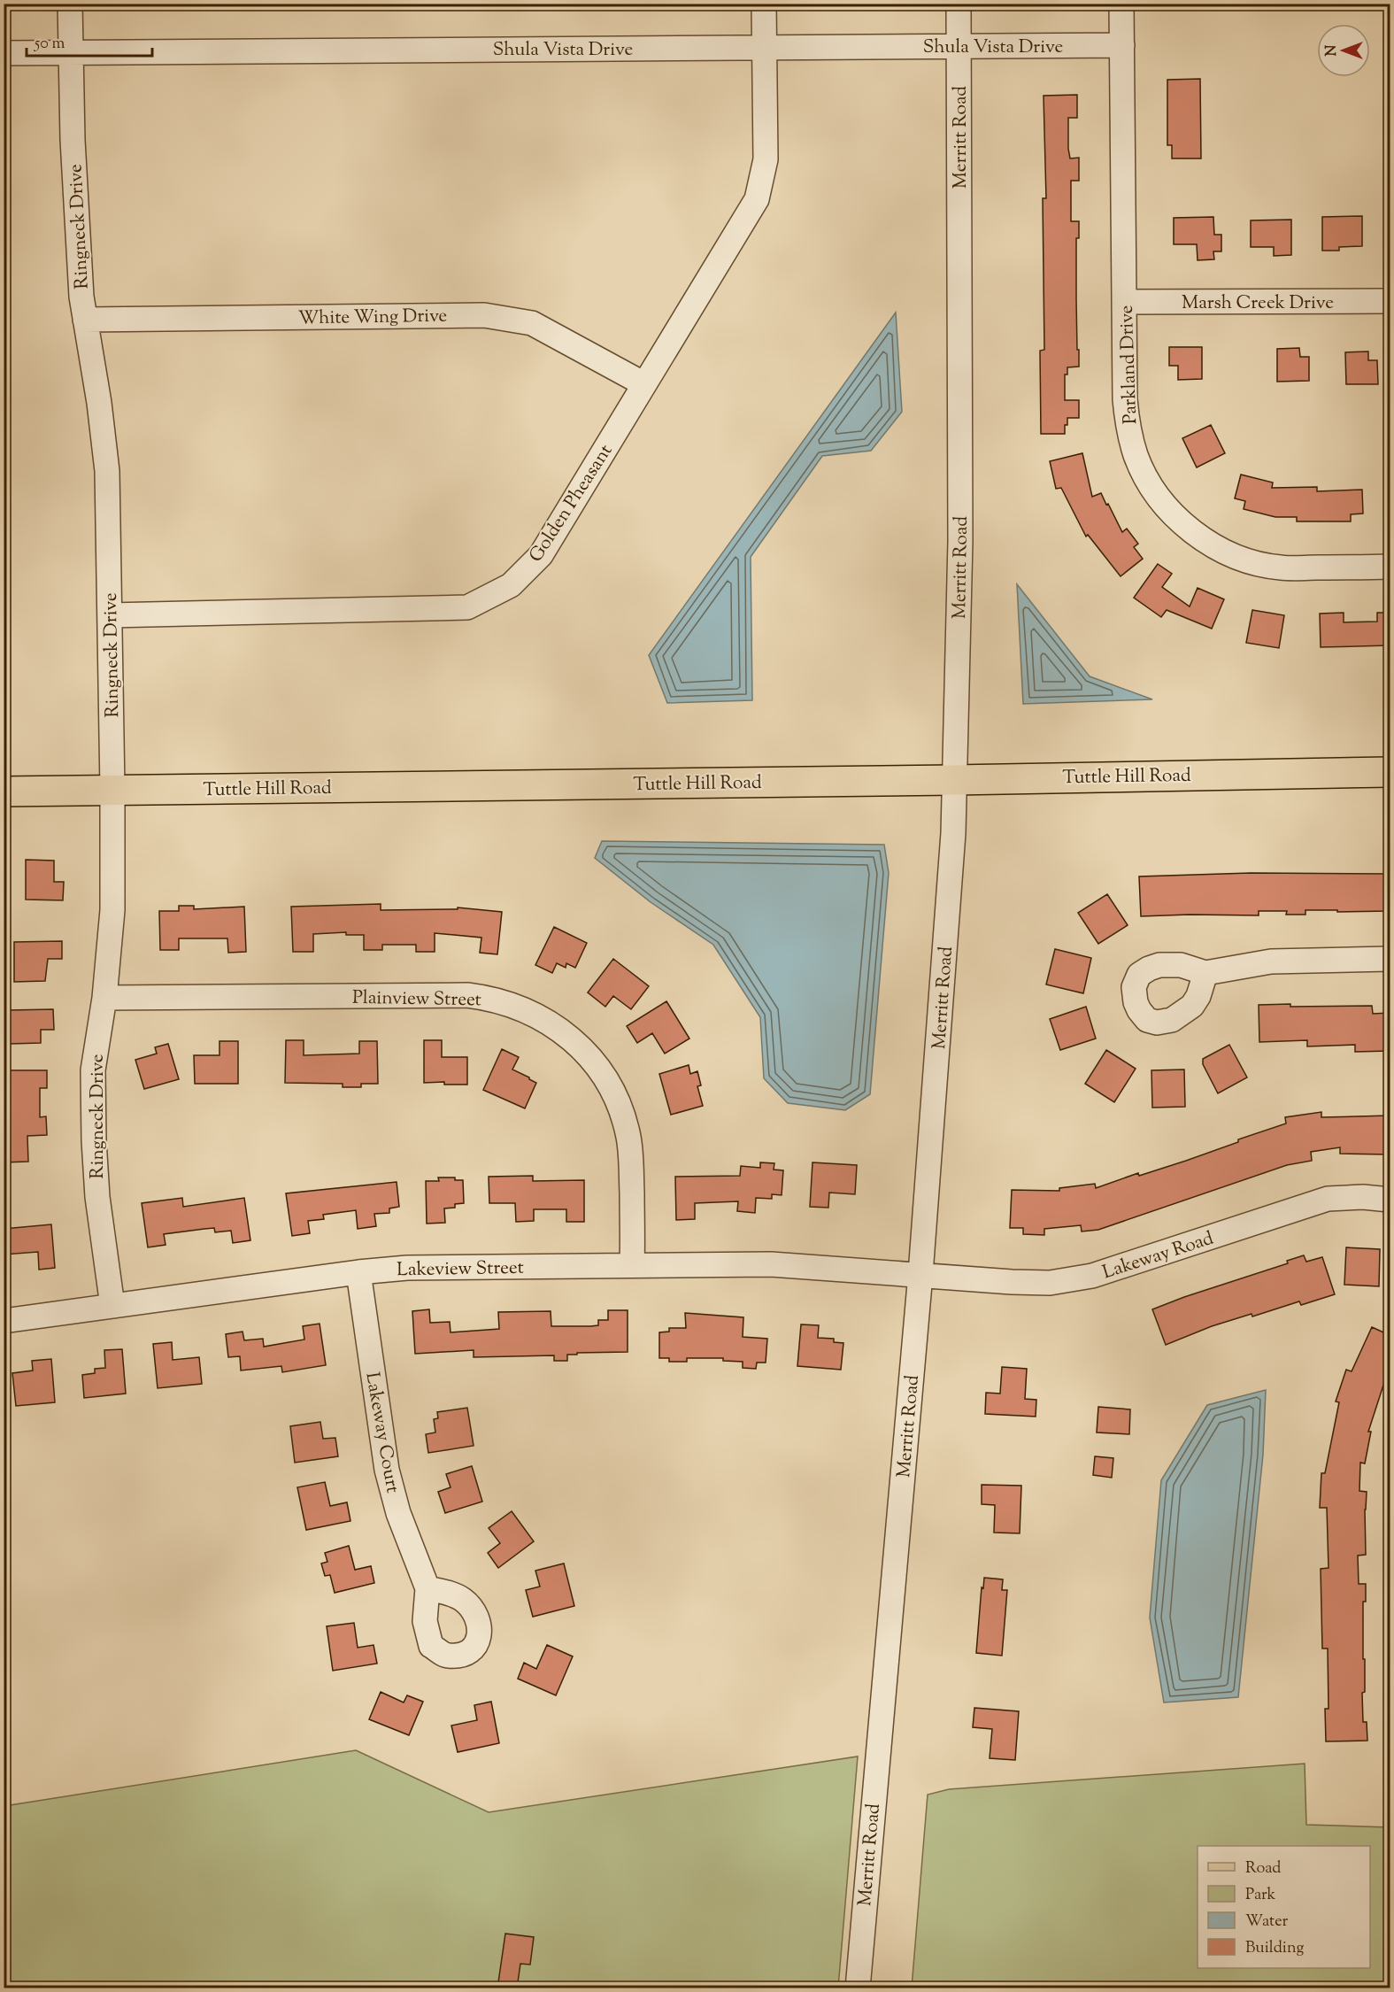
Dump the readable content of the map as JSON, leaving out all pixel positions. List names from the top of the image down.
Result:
{
  "streets": {
    "main road": ["Tuttle Hill Road"],
    "street": [
      "Shula Vista Drive",
      "Merritt Road",
      "Ringneck Drive",
      "Marsh Creek Drive",
      "White Wing Drive",
      "Parkland Drive",
      "Golden Pheasant",
      "Plainview Street",
      "Lakeway Road",
      "Lakeview Street",
      "Lakeway Court"
    ]
  },
  "crossings": [
    ["Shula Vista Drive", "Merritt Road"],
    ["Shula Vista Drive", "Ringneck Drive"],
    ["Shula Vista Drive", "Parkland Drive"],
    ["Shula Vista Drive", "Golden Pheasant"],
    ["Merritt Road", "Tuttle Hill Road"],
    ["Merritt Road", "Lakeway Road"],
    ["Merritt Road", "Lakeview Street"],
    ["Ringneck Drive", "White Wing Drive"],
    ["Ringneck Drive", "Golden Pheasant"],
    ["Ringneck Drive", "Tuttle Hill Road"],
    ["Ringneck Drive", "Plainview Street"],
    ["Ringneck Drive", "Lakeview Street"],
    ["Marsh Creek Drive", "Parkland Drive"],
    ["White Wing Drive", "Golden Pheasant"],
    ["Plainview Street", "Lakeview Street"],
    ["Lakeway Road", "Lakeview Street"],
    ["Lakeview Street", "Lakeway Court"]
  ],
  "legend": [
    "Road",
    "Park",
    "Water",
    "Building"
  ],
  "scale_bar": "50 m",
  "north": "left"
}
